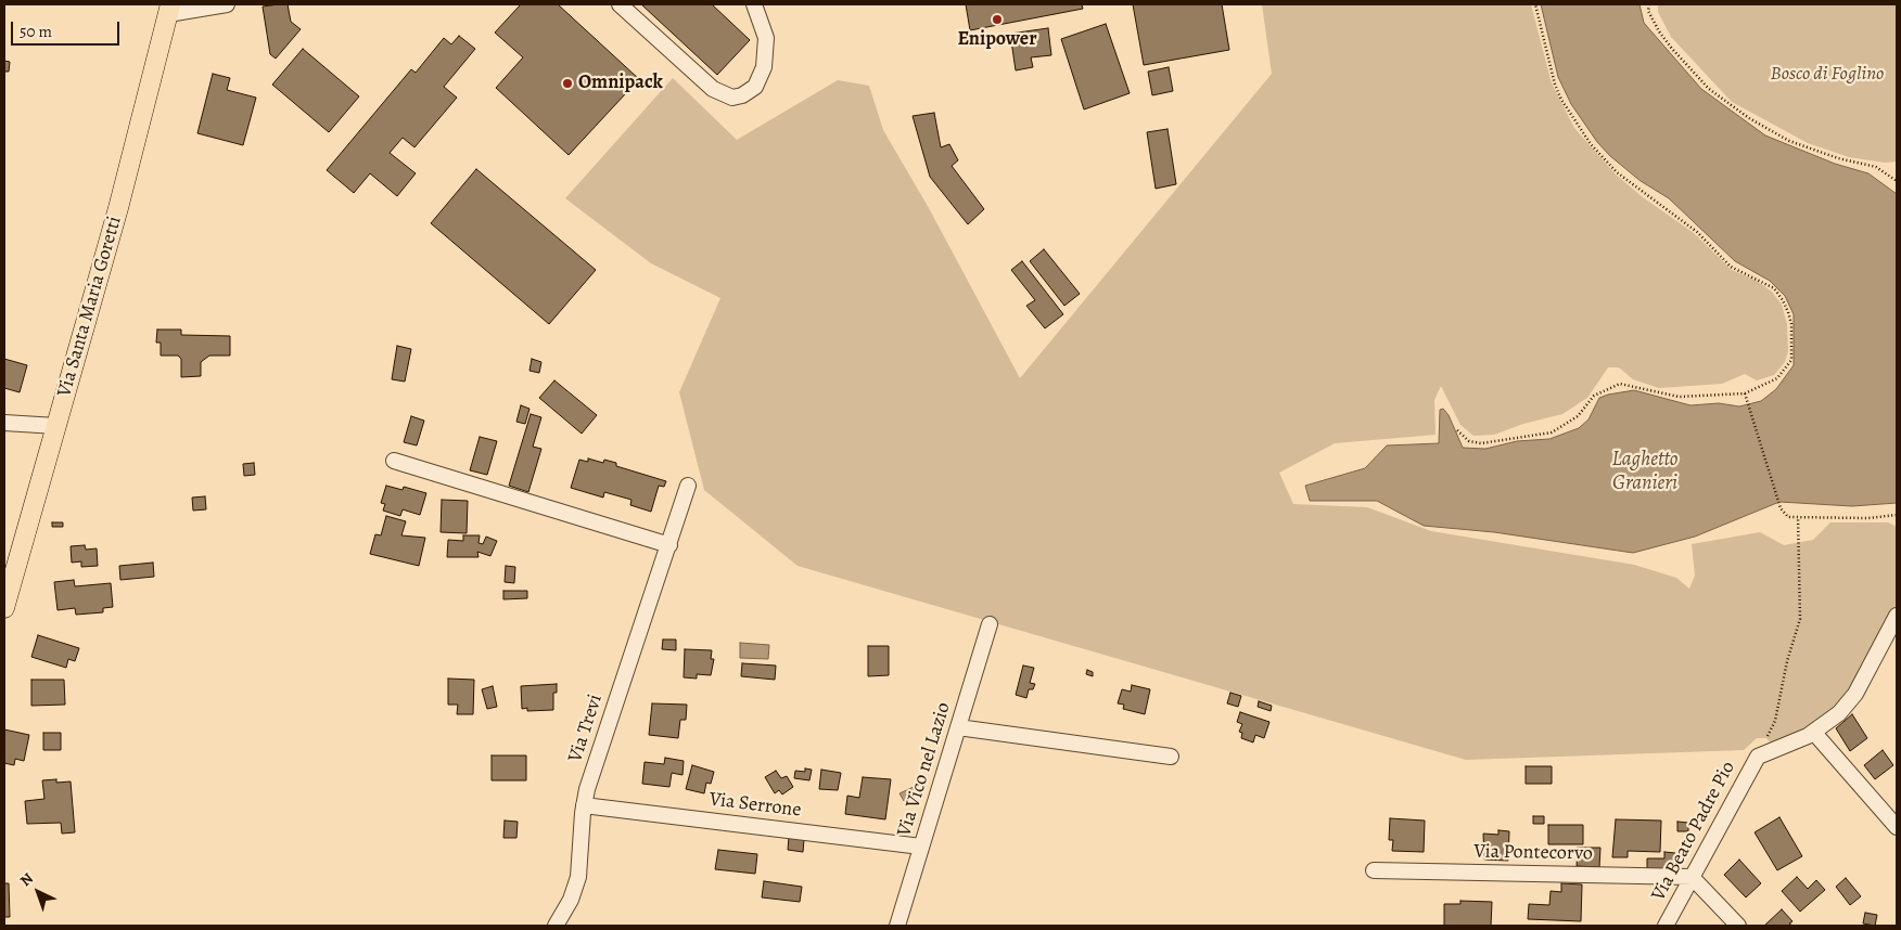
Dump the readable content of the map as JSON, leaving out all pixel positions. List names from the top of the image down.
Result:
{
  "streets": {
    "main road": ["Via Santa Maria Goretti"],
    "street": [
      "Via Trevi",
      "Via Vico nel Lazio",
      "Via Serrone",
      "Via Beato Padre Pio",
      "Via Pontecorvo"
    ]
  },
  "crossings": [
    ["Via Trevi", "Via Serrone"],
    ["Via Vico nel Lazio", "Via Serrone"],
    ["Via Beato Padre Pio", "Via Pontecorvo"]
  ],
  "water": ["Laghetto Granieri"],
  "parks": ["Bosco di Foglino"],
  "places": ["Enipower", "Omnipack"],
  "scale_bar": "50 m",
  "north": "top left"
}
